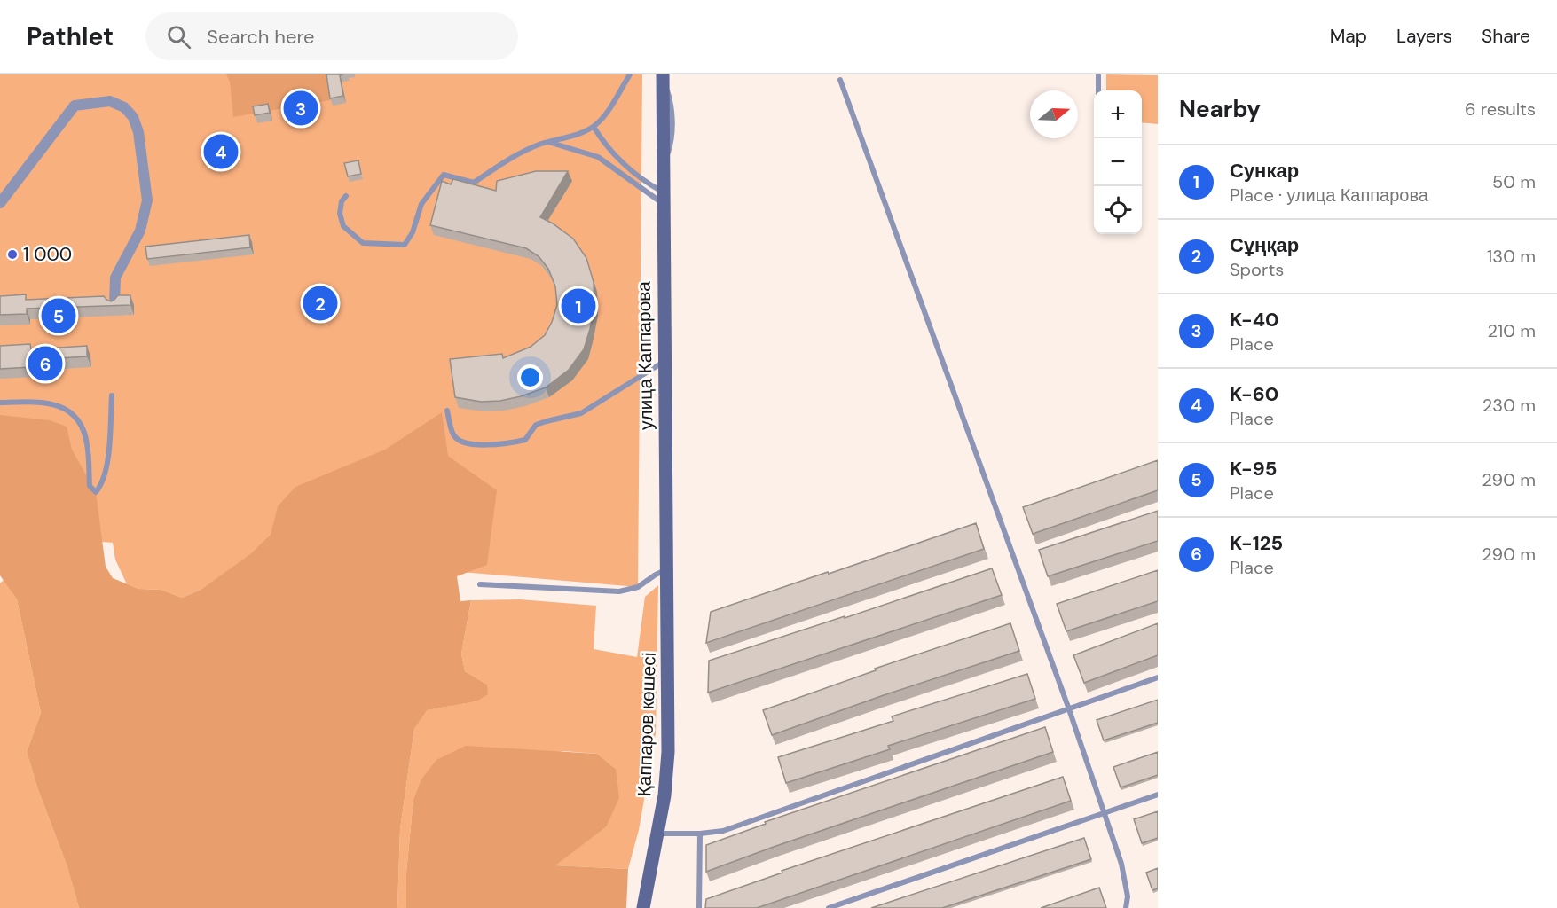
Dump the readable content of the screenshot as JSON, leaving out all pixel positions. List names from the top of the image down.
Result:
{
  "streets": {
    "street": ["улица Каппарова", "Қаппаров көшесі"]
  },
  "crossings": [
    ["улица Каппарова", "Қаппаров көшесі"]
  ],
  "places": ["1 000"],
  "north": "right",
  "page": {
    "header": "Pathlet",
    "search": "Search here",
    "nav": ["Map", "Layers", "Share"],
    "heading": ["Nearby", "6 results"],
    "pins": [
      "3",
      "4",
      "2",
      "1",
      "5",
      "6"
    ],
    "map_buttons": ["+", "−"],
    "list": [
      {
        "mark": "1",
        "name": "Сункар",
        "note": "Place · улица Каппарова",
        "value": "50 m"
      },
      {
        "mark": "2",
        "name": "Сұңқар",
        "note": "Sports",
        "value": "130 m"
      },
      {
        "mark": "3",
        "name": "K-40",
        "note": "Place",
        "value": "210 m"
      },
      {
        "mark": "4",
        "name": "K-60",
        "note": "Place",
        "value": "230 m"
      },
      {
        "mark": "5",
        "name": "K-95",
        "note": "Place",
        "value": "290 m"
      },
      {
        "mark": "6",
        "name": "K-125",
        "note": "Place",
        "value": "290 m"
      }
    ]
  }
}
